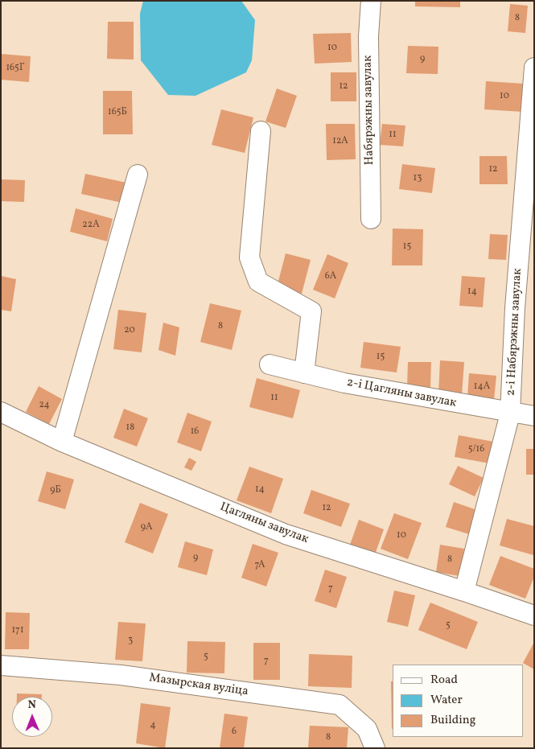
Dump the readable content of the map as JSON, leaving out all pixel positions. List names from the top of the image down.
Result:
{
  "streets": {
    "street": [
      "Набярэжны завулак",
      "2-і Набярэжны завулак",
      "2-і Цагляны завулак",
      "Цагляны завулак",
      "Мазырская вуліца"
    ]
  },
  "crossings": [
    ["2-і Набярэжны завулак", "2-і Цагляны завулак"],
    ["2-і Набярэжны завулак", "Цагляны завулак"]
  ],
  "house_numbers": [
    "8",
    "10",
    "9",
    "165Г",
    "12",
    "10",
    "165Б",
    "11",
    "12А",
    "12",
    "13",
    "22А",
    "15",
    "6А",
    "14",
    "8",
    "20",
    "15",
    "14А",
    "11",
    "24",
    "18",
    "16",
    "5/16",
    "14",
    "9Б",
    "12",
    "9А",
    "10",
    "9",
    "8",
    "7А",
    "7",
    "5",
    "171",
    "3",
    "5",
    "7",
    "4",
    "6",
    "8"
  ],
  "legend": ["Road", "Water", "Building"],
  "north": "top"
}
